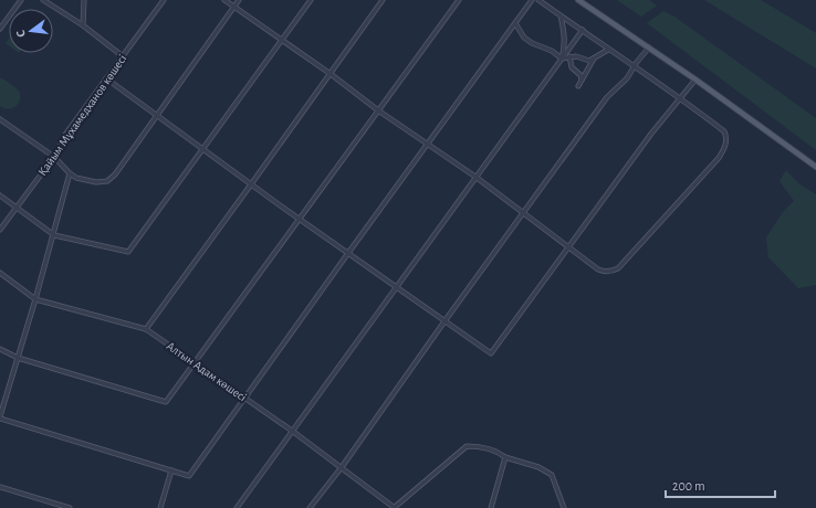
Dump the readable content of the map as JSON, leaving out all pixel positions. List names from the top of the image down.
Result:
{
  "streets": {
    "street": ["Қайым Мұхамедханов көшесі", "Алтын Адам көшесі"]
  },
  "scale_bar": "200 m",
  "north": "left"
}
